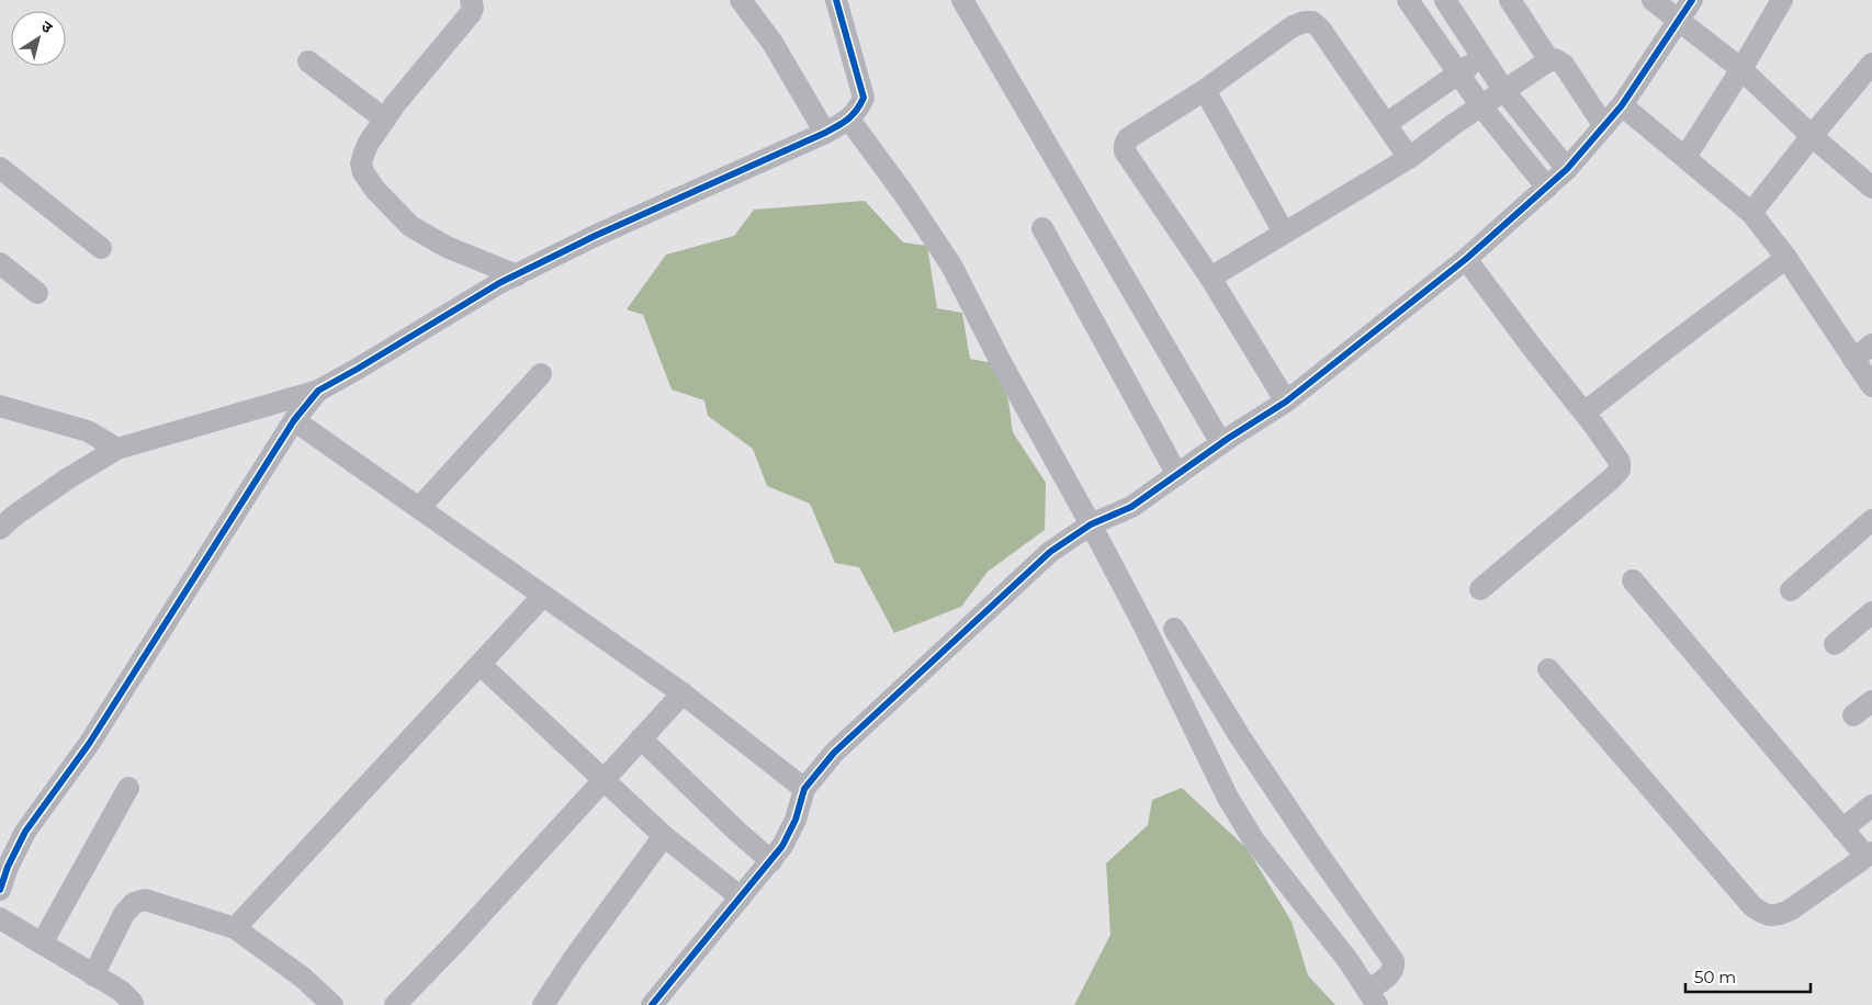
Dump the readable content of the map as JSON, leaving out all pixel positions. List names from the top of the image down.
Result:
{
  "scale_bar": "50 m",
  "north": "top right"
}
